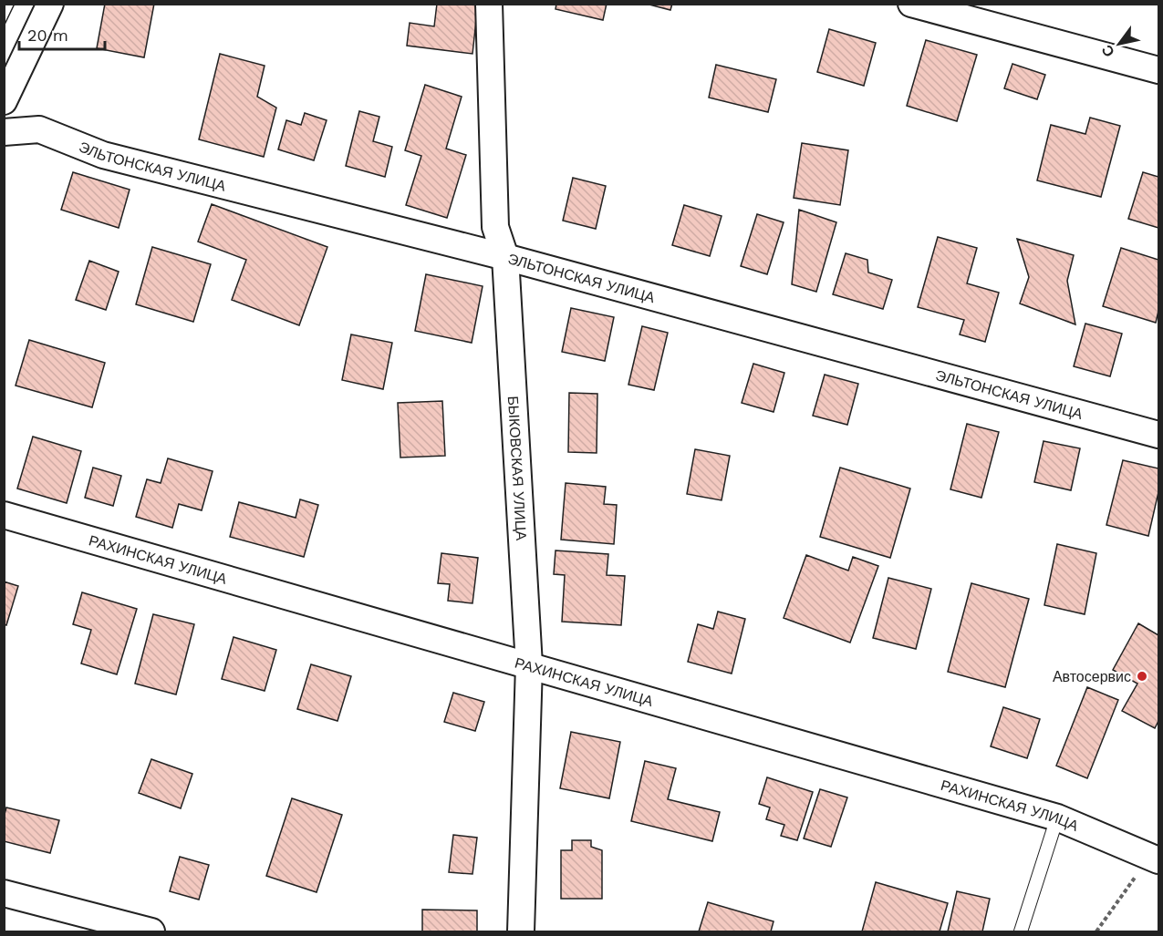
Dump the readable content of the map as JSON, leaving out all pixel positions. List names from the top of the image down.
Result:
{
  "streets": {
    "street": ["ЭЛЬТОНСКАЯ УЛИЦА", "БЫКОВСКАЯ УЛИЦА", "РАХИНСКАЯ УЛИЦА"]
  },
  "crossings": [
    ["ЭЛЬТОНСКАЯ УЛИЦА", "БЫКОВСКАЯ УЛИЦА"],
    ["БЫКОВСКАЯ УЛИЦА", "РАХИНСКАЯ УЛИЦА"]
  ],
  "places": ["Автосервис"],
  "scale_bar": "20 m",
  "north": "bottom left"
}
